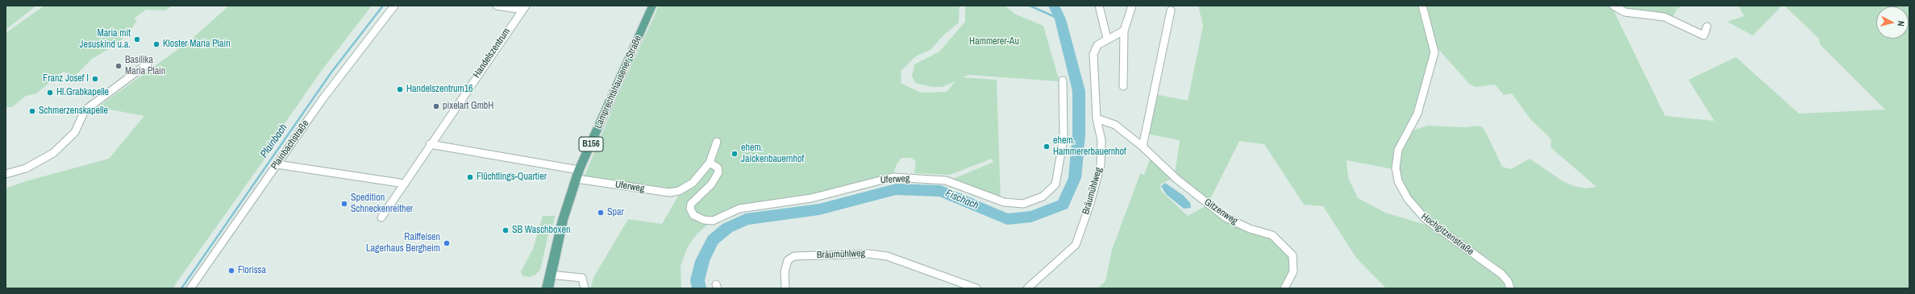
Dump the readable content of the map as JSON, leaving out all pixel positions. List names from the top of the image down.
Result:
{
  "streets": {
    "main road": ["Lamprechtshausener Straße", "B156"],
    "street": [
      "Handelszentrum",
      "Plainbachstraße",
      "Uferweg",
      "Bräumühlweg",
      "Gitzenweg",
      "Hochgitzenstraße"
    ]
  },
  "crossings": [
    ["Lamprechtshausener Straße", "Uferweg"],
    ["Bräumühlweg", "Gitzenweg"]
  ],
  "water": ["Plainbach", "Fischach"],
  "parks": ["Hammerer-Au"],
  "places": [
    "Maria mit Jesuskind u.a.",
    "Kloster Maria Plain",
    "Basilika Maria Plain",
    "Franz Josef I",
    "Handelszentrum16",
    "Hl.Grabkapelle",
    "pixelart GmbH",
    "Schmerzenskapelle",
    "ehem. Hammererbauernhof",
    "ehem. Jaickenbauernhof",
    "Flüchtlings-Quartier",
    "Spedition Schneckenreither",
    "Spar",
    "SB Waschboxen",
    "Raiffeisen Lagerhaus Bergheim",
    "Florissa"
  ],
  "north": "right"
}
